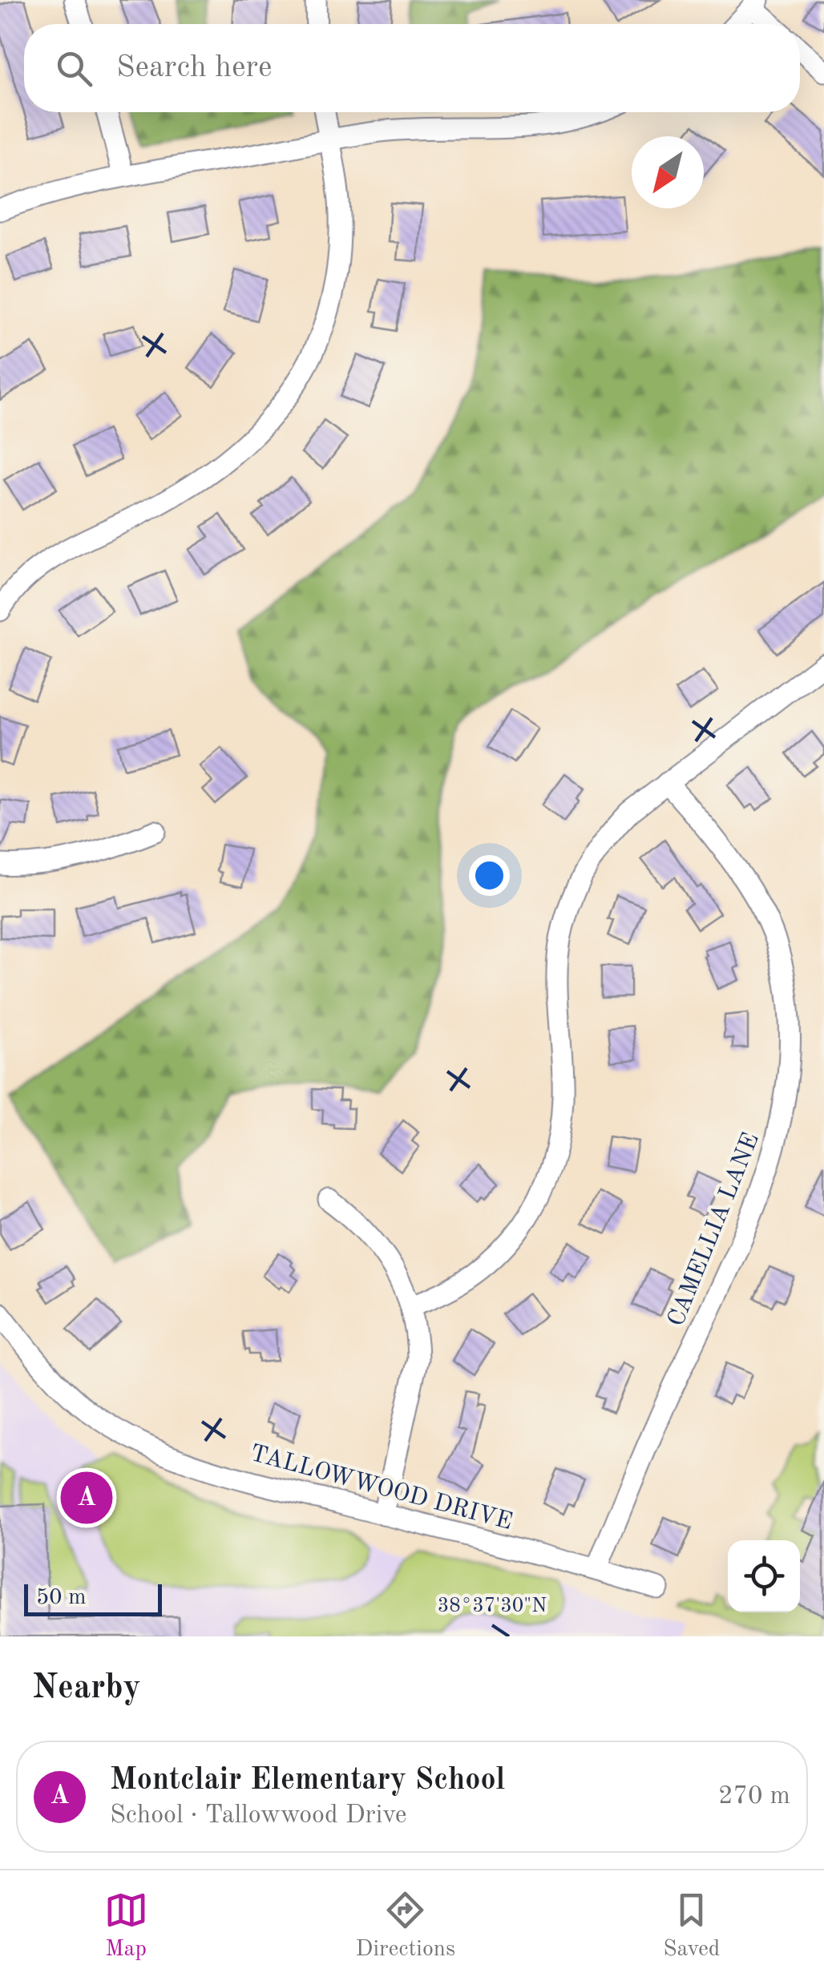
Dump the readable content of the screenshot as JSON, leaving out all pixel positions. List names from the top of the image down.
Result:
{
  "streets": {
    "street": ["CAMELLIA LANE", "TALLOWWOOD DRIVE"]
  },
  "crossings": [
    ["CAMELLIA LANE", "TALLOWWOOD DRIVE"]
  ],
  "scale_bar": "50 m",
  "north": "bottom left",
  "page": {
    "search": "Search here",
    "pins": "A",
    "scale": "50 m",
    "heading": "Nearby",
    "list": [
      {
        "mark": "A",
        "name": "Montclair Elementary School",
        "note": "School · Tallowwood Drive",
        "value": "270 m"
      }
    ],
    "nav": ["Map", "Directions", "Saved"]
  },
  "coordinates": ["38°37'30\"N"]
}
